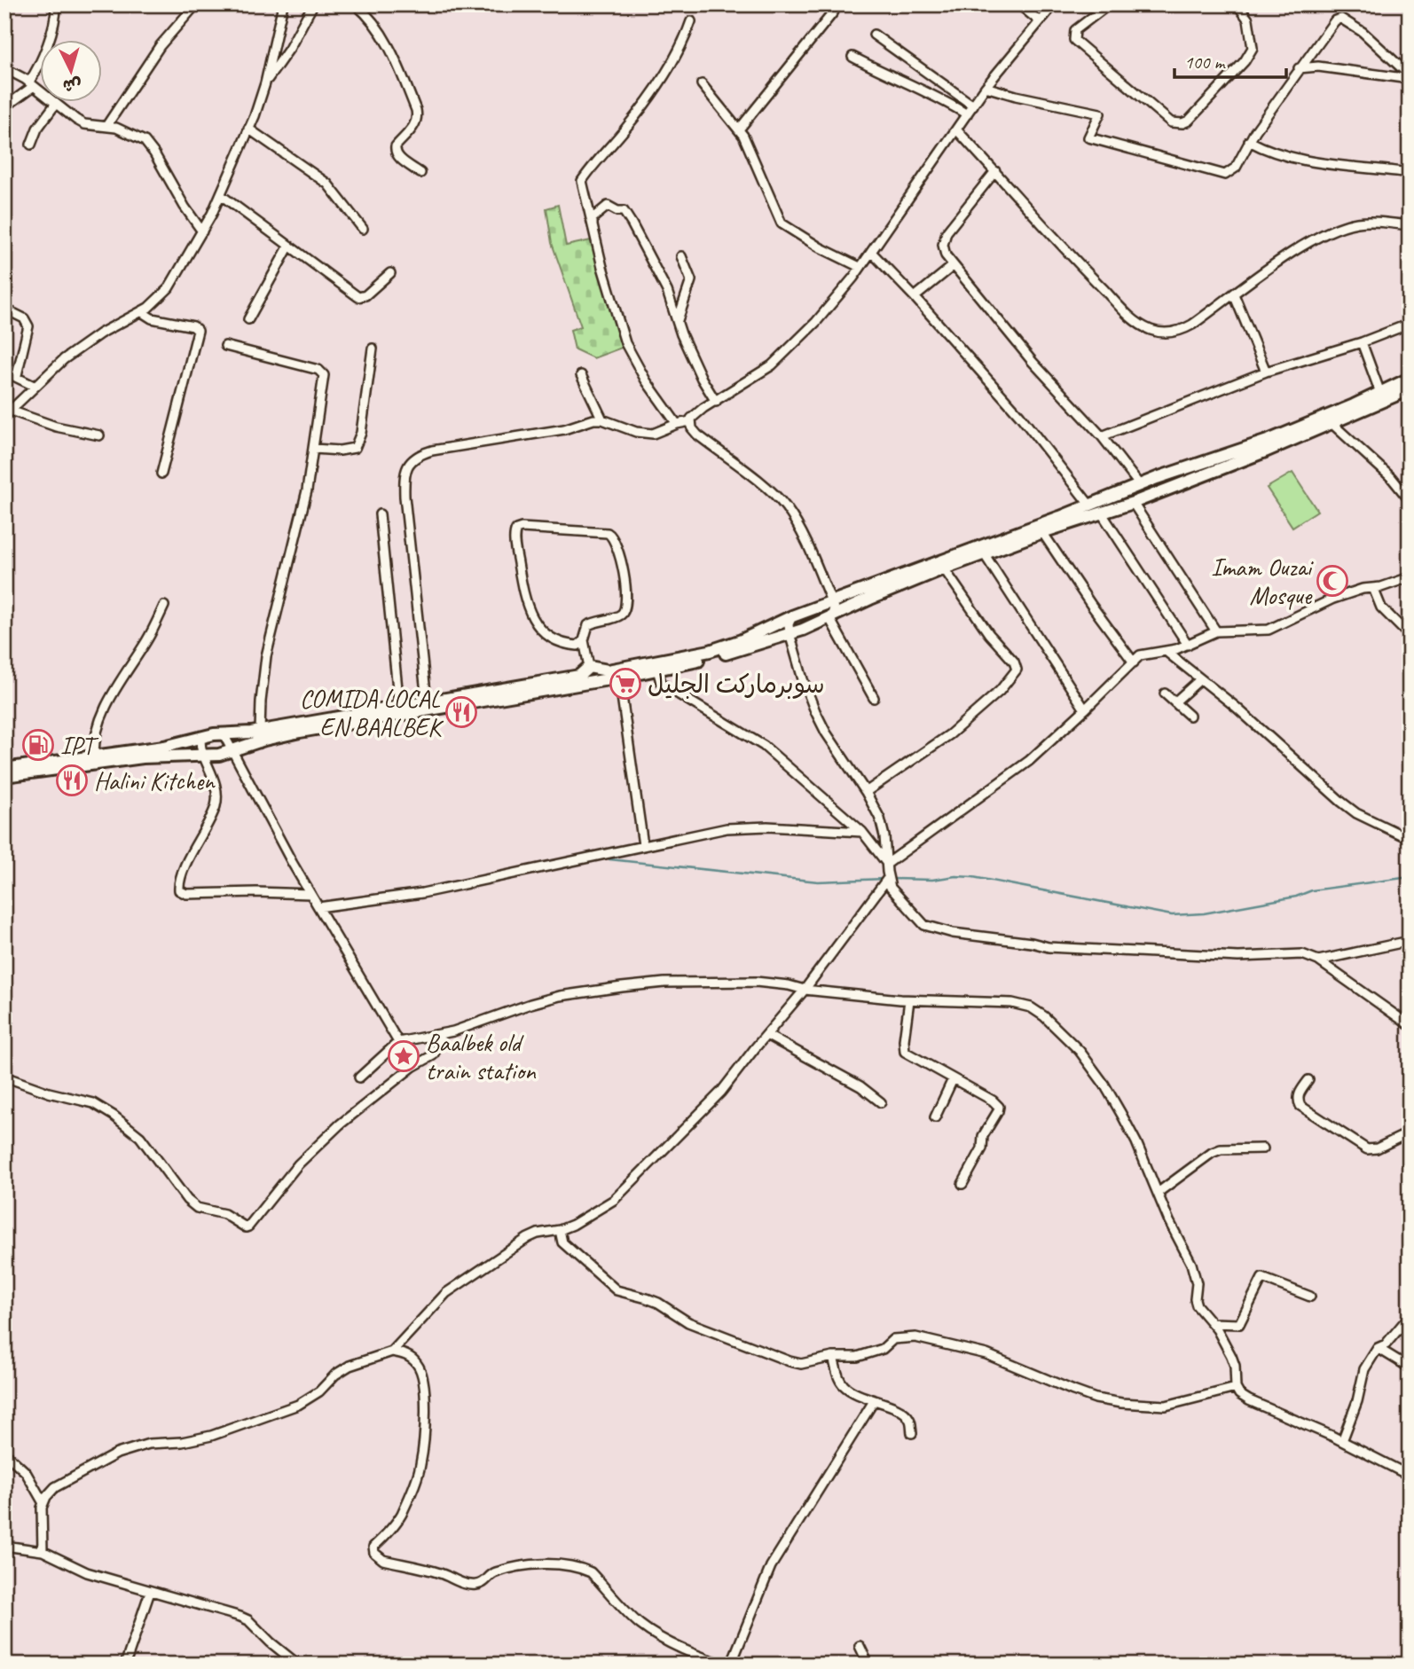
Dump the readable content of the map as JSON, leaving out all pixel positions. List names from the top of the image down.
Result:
{
  "places": {
    "mosque": ["Imam Ouzai Mosque"],
    "supermarket": ["سوبرماركت الجليل"],
    "restaurant": ["COMIDA LOCAL EN BAALBEK", "Halini Kitchen"],
    "fuel station": ["IPT"],
    "place": ["Baalbek old train station"]
  },
  "scale_bar": "100 m",
  "north": "bottom"
}
